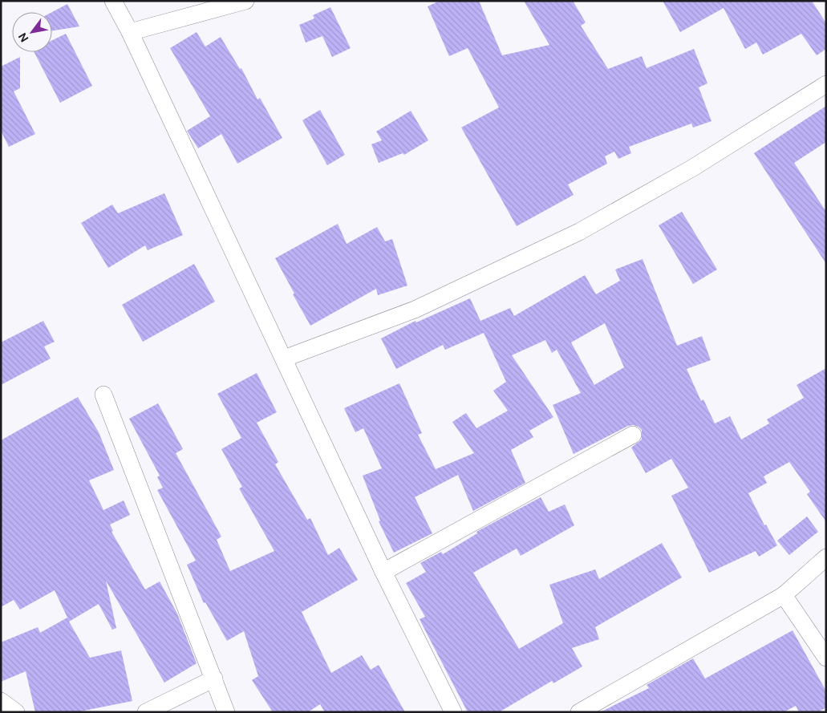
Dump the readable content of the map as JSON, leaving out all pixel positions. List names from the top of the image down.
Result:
{
  "north": "bottom left"
}
